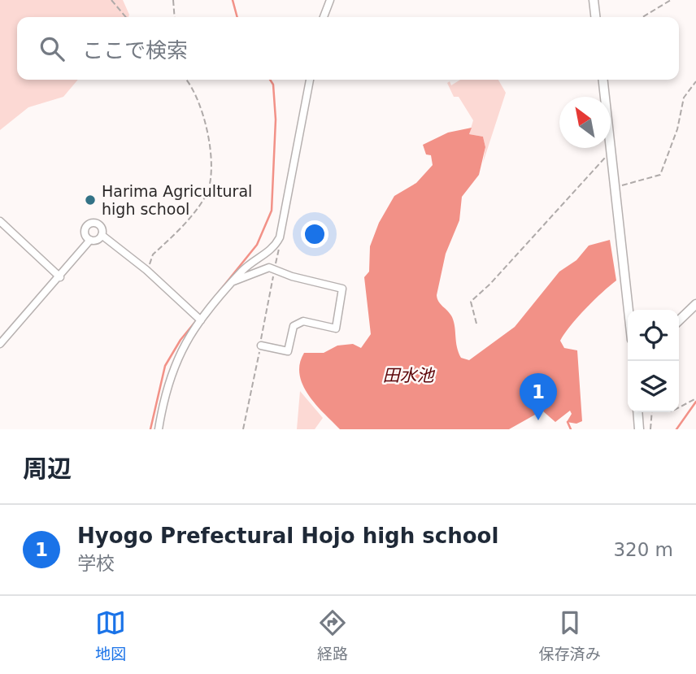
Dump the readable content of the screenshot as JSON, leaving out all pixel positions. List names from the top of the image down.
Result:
{
  "water": ["田水池"],
  "places": ["Harima Agricultural high school"],
  "north": "top left",
  "page": {
    "search": "ここで検索",
    "pins": "1",
    "heading": "周辺",
    "list": [
      {
        "mark": "1",
        "name": "Hyogo Prefectural Hojo high school",
        "note": "学校",
        "value": "320 m"
      }
    ],
    "nav": ["地図", "経路", "保存済み"]
  }
}
